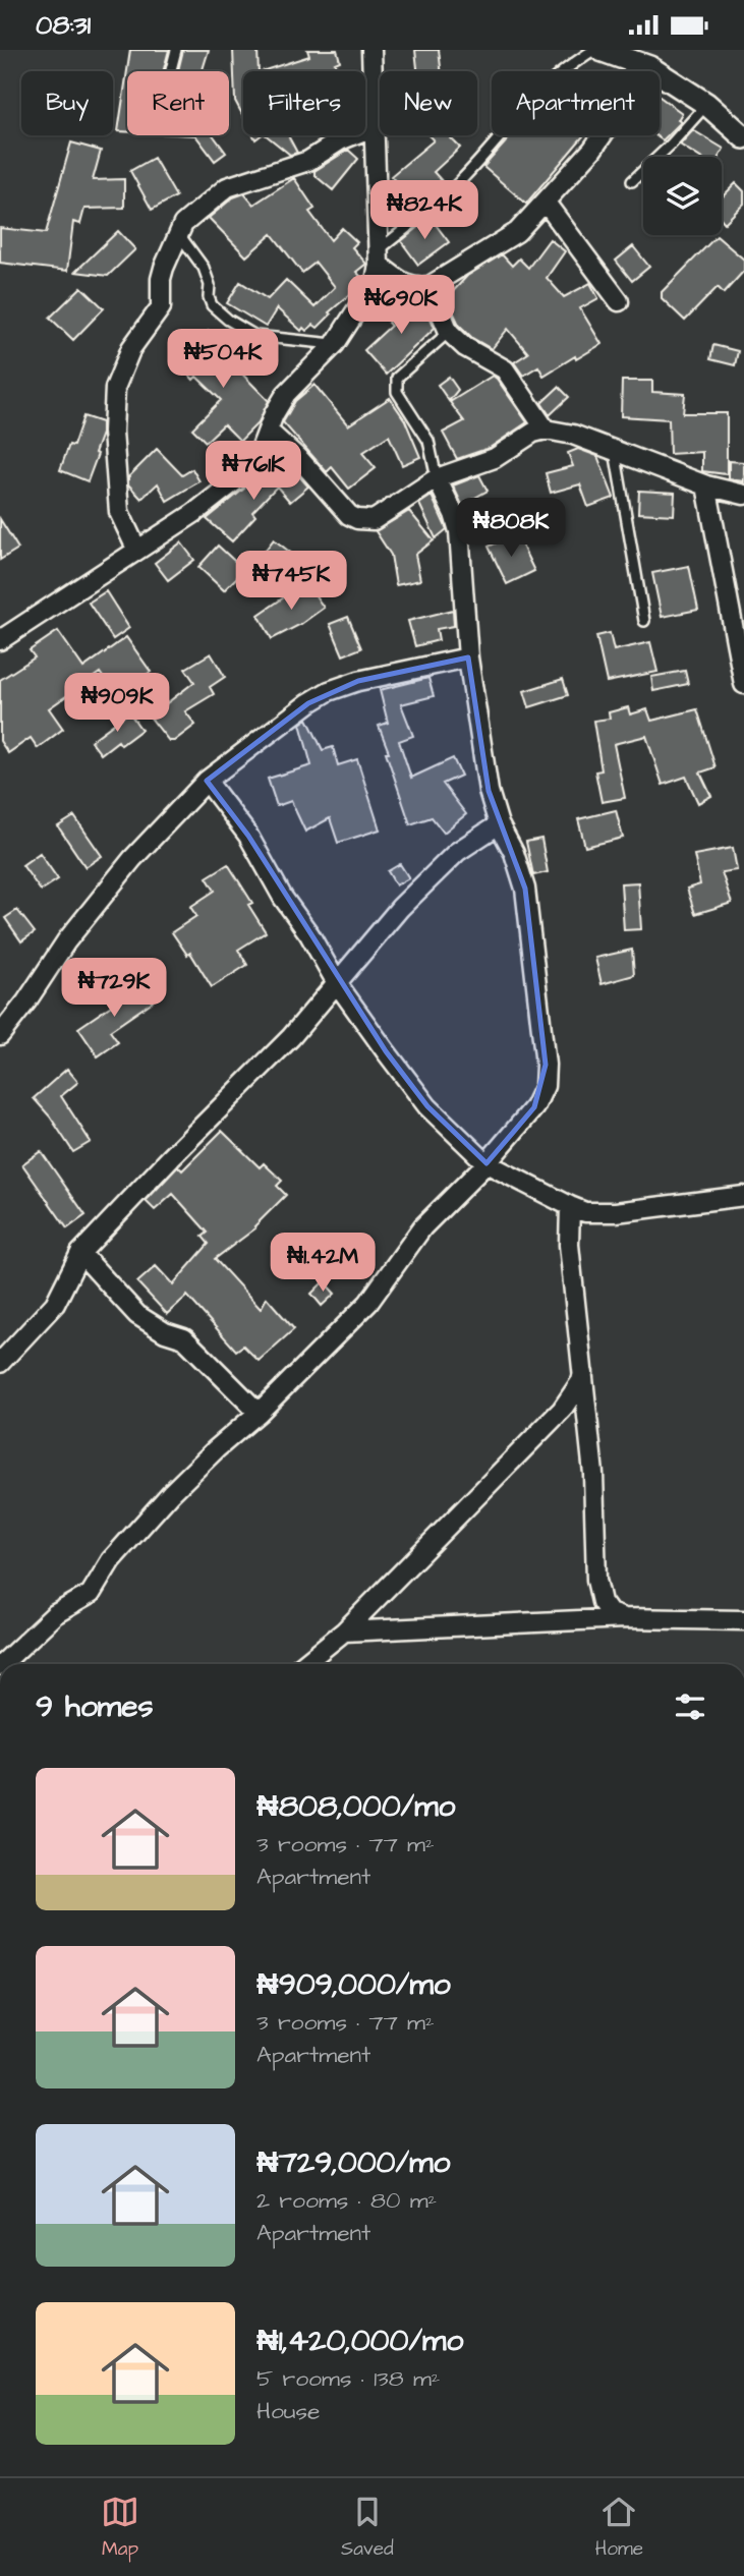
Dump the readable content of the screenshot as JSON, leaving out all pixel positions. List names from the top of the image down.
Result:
{
  "page": {
    "status": "08:31",
    "chip": [
      "Buy",
      "Rent",
      "Filters",
      "New",
      "Apartment"
    ],
    "price": [
      "₦824K",
      "₦690K",
      "₦504K",
      "₦761K",
      "₦808K",
      "₦745K",
      "₦909K",
      "₦729K",
      "₦1.42M"
    ],
    "heading": "9 homes",
    "list": [
      {
        "name": "₦808,000/mo",
        "note": "3 rooms · 77 m² · Apartment"
      },
      {
        "name": "₦909,000/mo",
        "note": "3 rooms · 77 m² · Apartment"
      },
      {
        "name": "₦729,000/mo",
        "note": "2 rooms · 80 m² · Apartment"
      },
      {
        "name": "₦1,420,000/mo",
        "note": "5 rooms · 138 m² · House"
      }
    ],
    "tabs": ["Map", "Saved", "Home"]
  }
}
